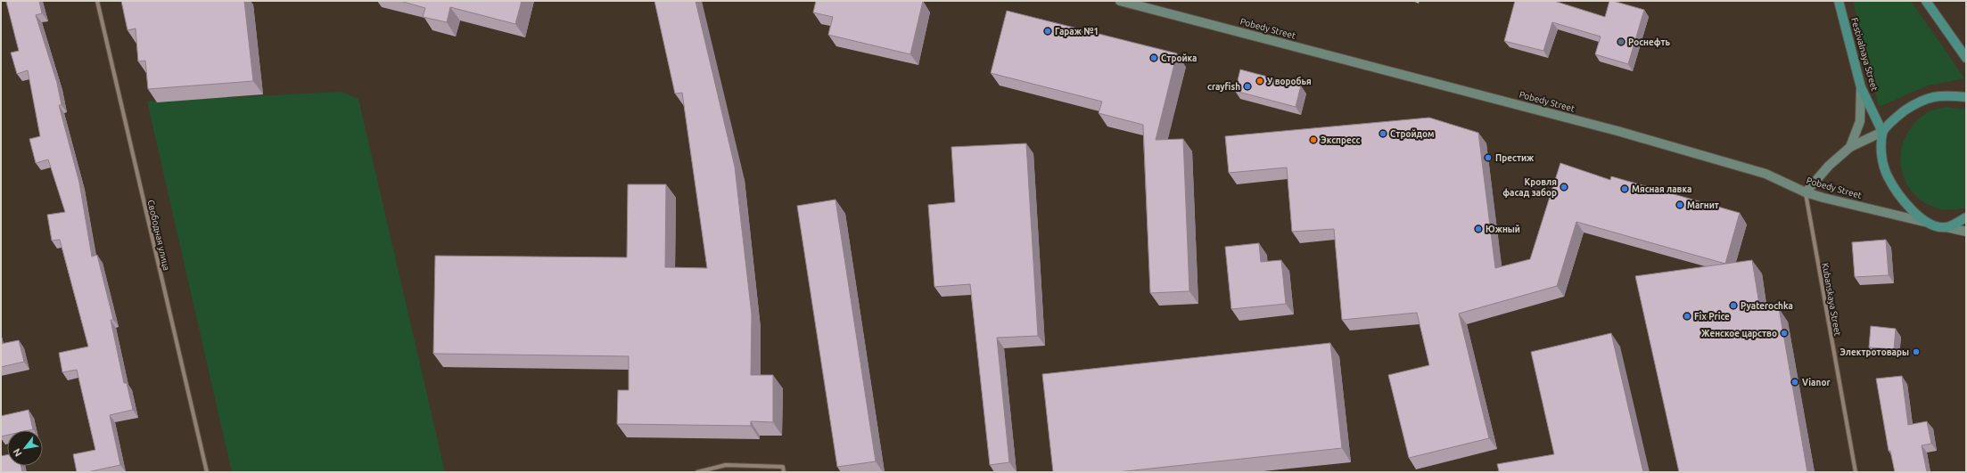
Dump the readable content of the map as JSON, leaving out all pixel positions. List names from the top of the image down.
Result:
{
  "streets": {
    "main road": ["Pobedy Street", "Festivalnaya Street"],
    "street": ["Свободная улица", "Kubanskaya Street"]
  },
  "crossings": [
    ["Pobedy Street", "Kubanskaya Street"]
  ],
  "places": [
    "Гараж №1",
    "Роснефть",
    "Стройка",
    "У воробья",
    "crayfish",
    "Стройдом",
    "Экспресс",
    "Престиж",
    "Кровля фасад забор",
    "Мясная лавка",
    "Магнит",
    "Южный",
    "Pyaterochka",
    "Fix Price",
    "Женское царство",
    "Электротовары",
    "Vianor"
  ],
  "north": "bottom left"
}
